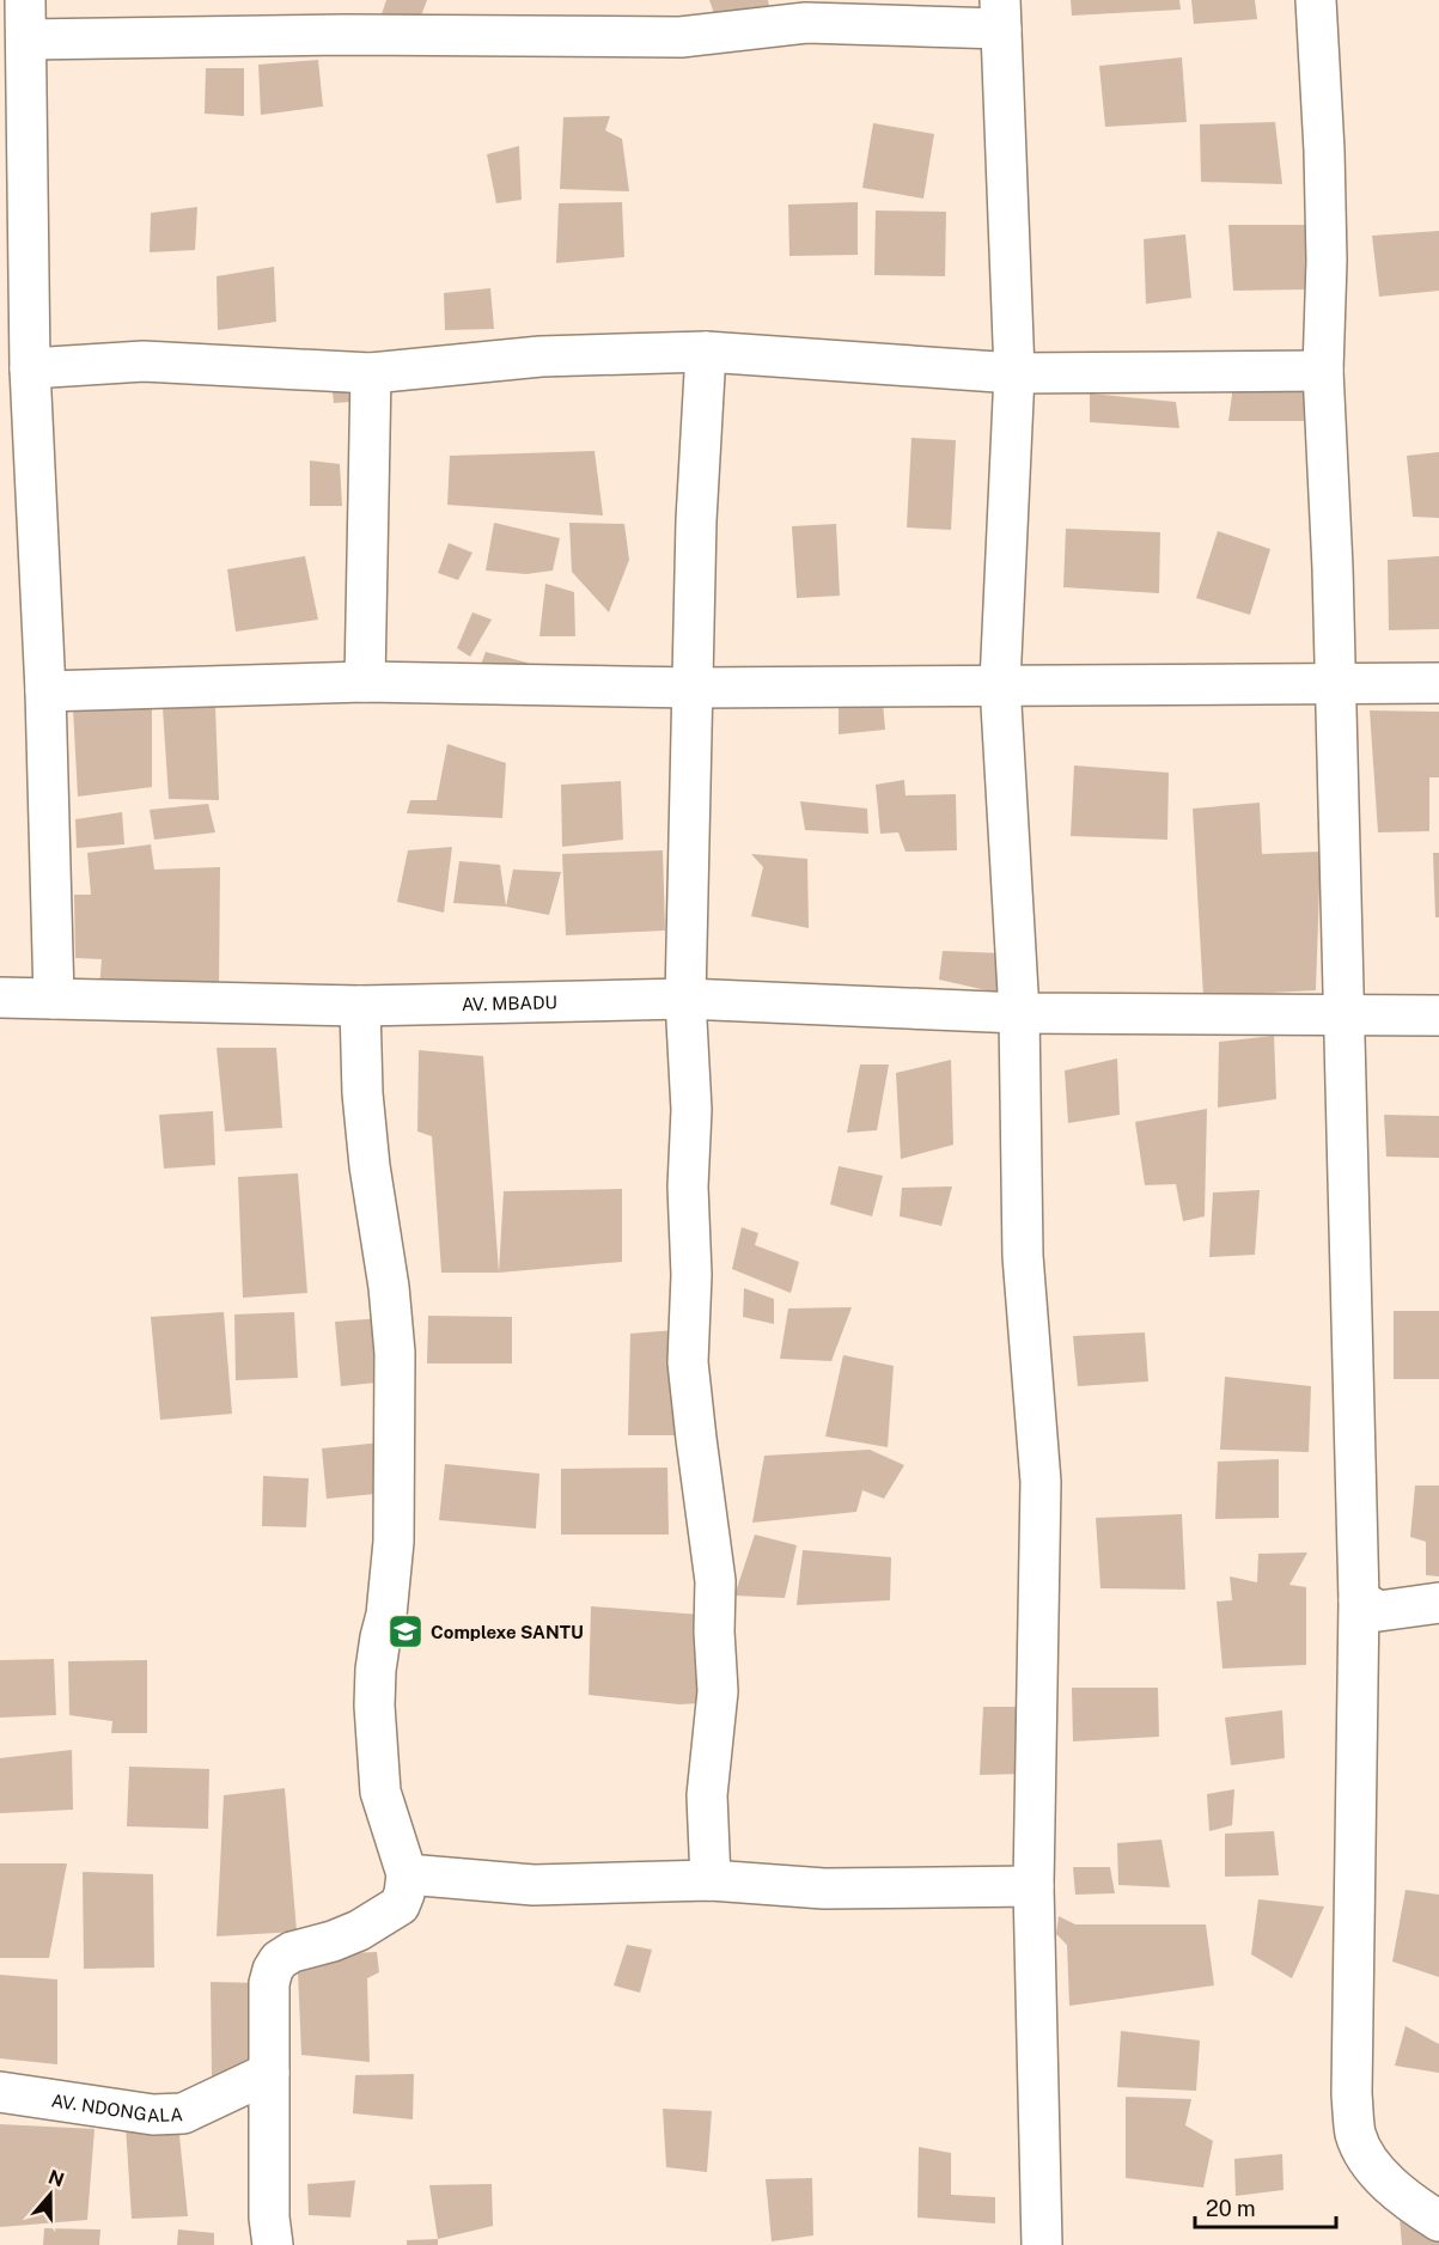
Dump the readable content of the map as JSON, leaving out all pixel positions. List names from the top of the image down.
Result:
{
  "streets": {
    "street": ["AV. MBADU", "AV. NDONGALA"]
  },
  "places": {
    "school or university": ["Complexe SANTU"]
  },
  "scale_bar": "20 m",
  "north": "top"
}
